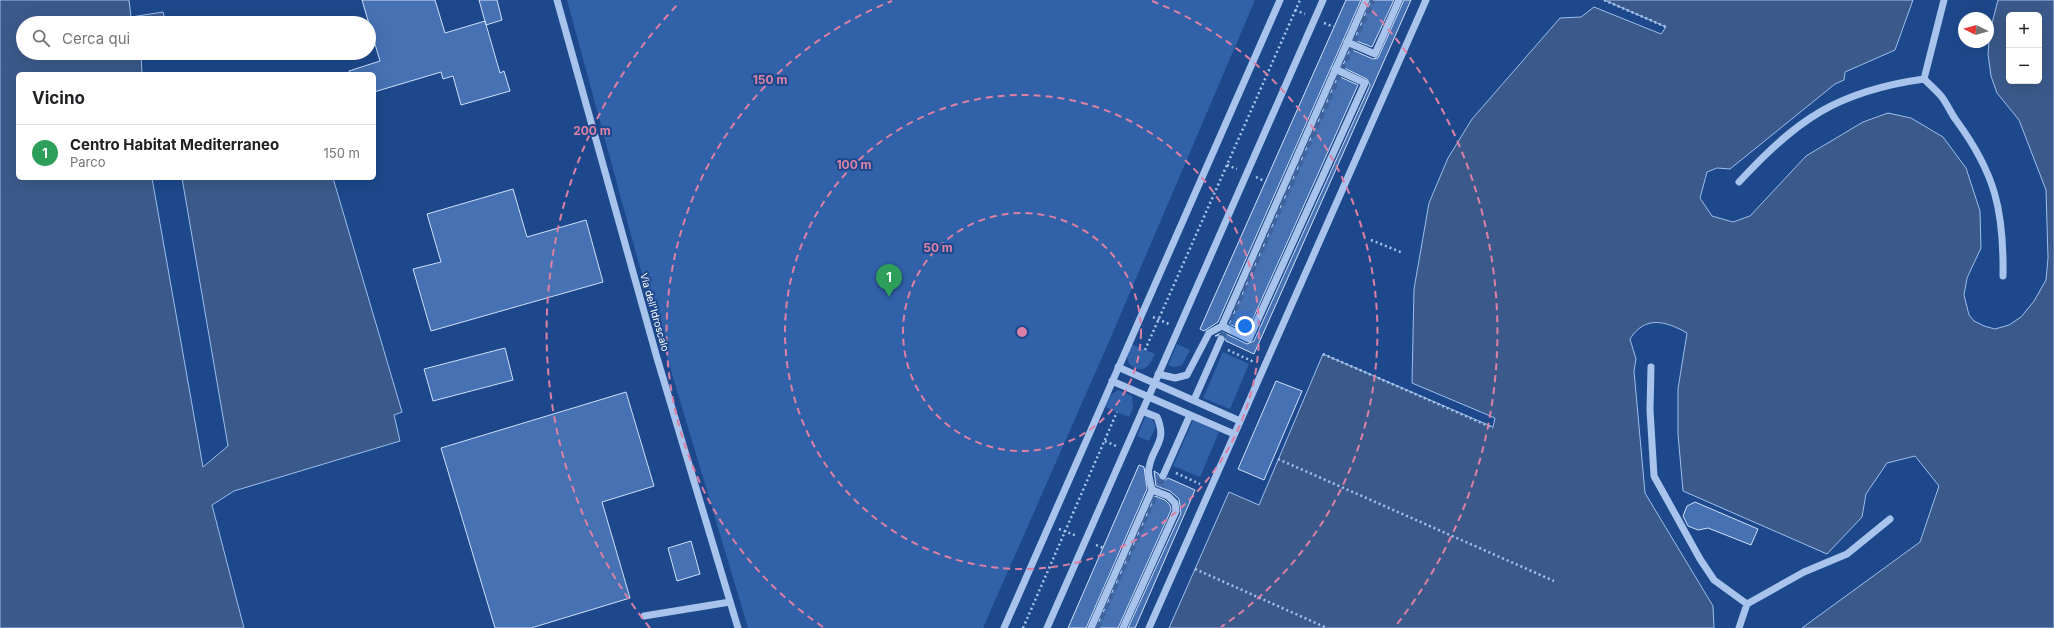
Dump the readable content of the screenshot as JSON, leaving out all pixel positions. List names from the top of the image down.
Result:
{
  "streets": {
    "street": ["Via dell'Idroscalo"]
  },
  "north": "left",
  "page": {
    "map_buttons": ["+", "−"],
    "search": "Cerca qui",
    "heading": "Vicino",
    "list": [
      {
        "mark": "1",
        "name": "Centro Habitat Mediterraneo",
        "note": "Parco",
        "value": "150 m"
      }
    ],
    "pins": "1"
  },
  "rings": [
    "150 m",
    "200 m",
    "100 m",
    "50 m"
  ]
}
